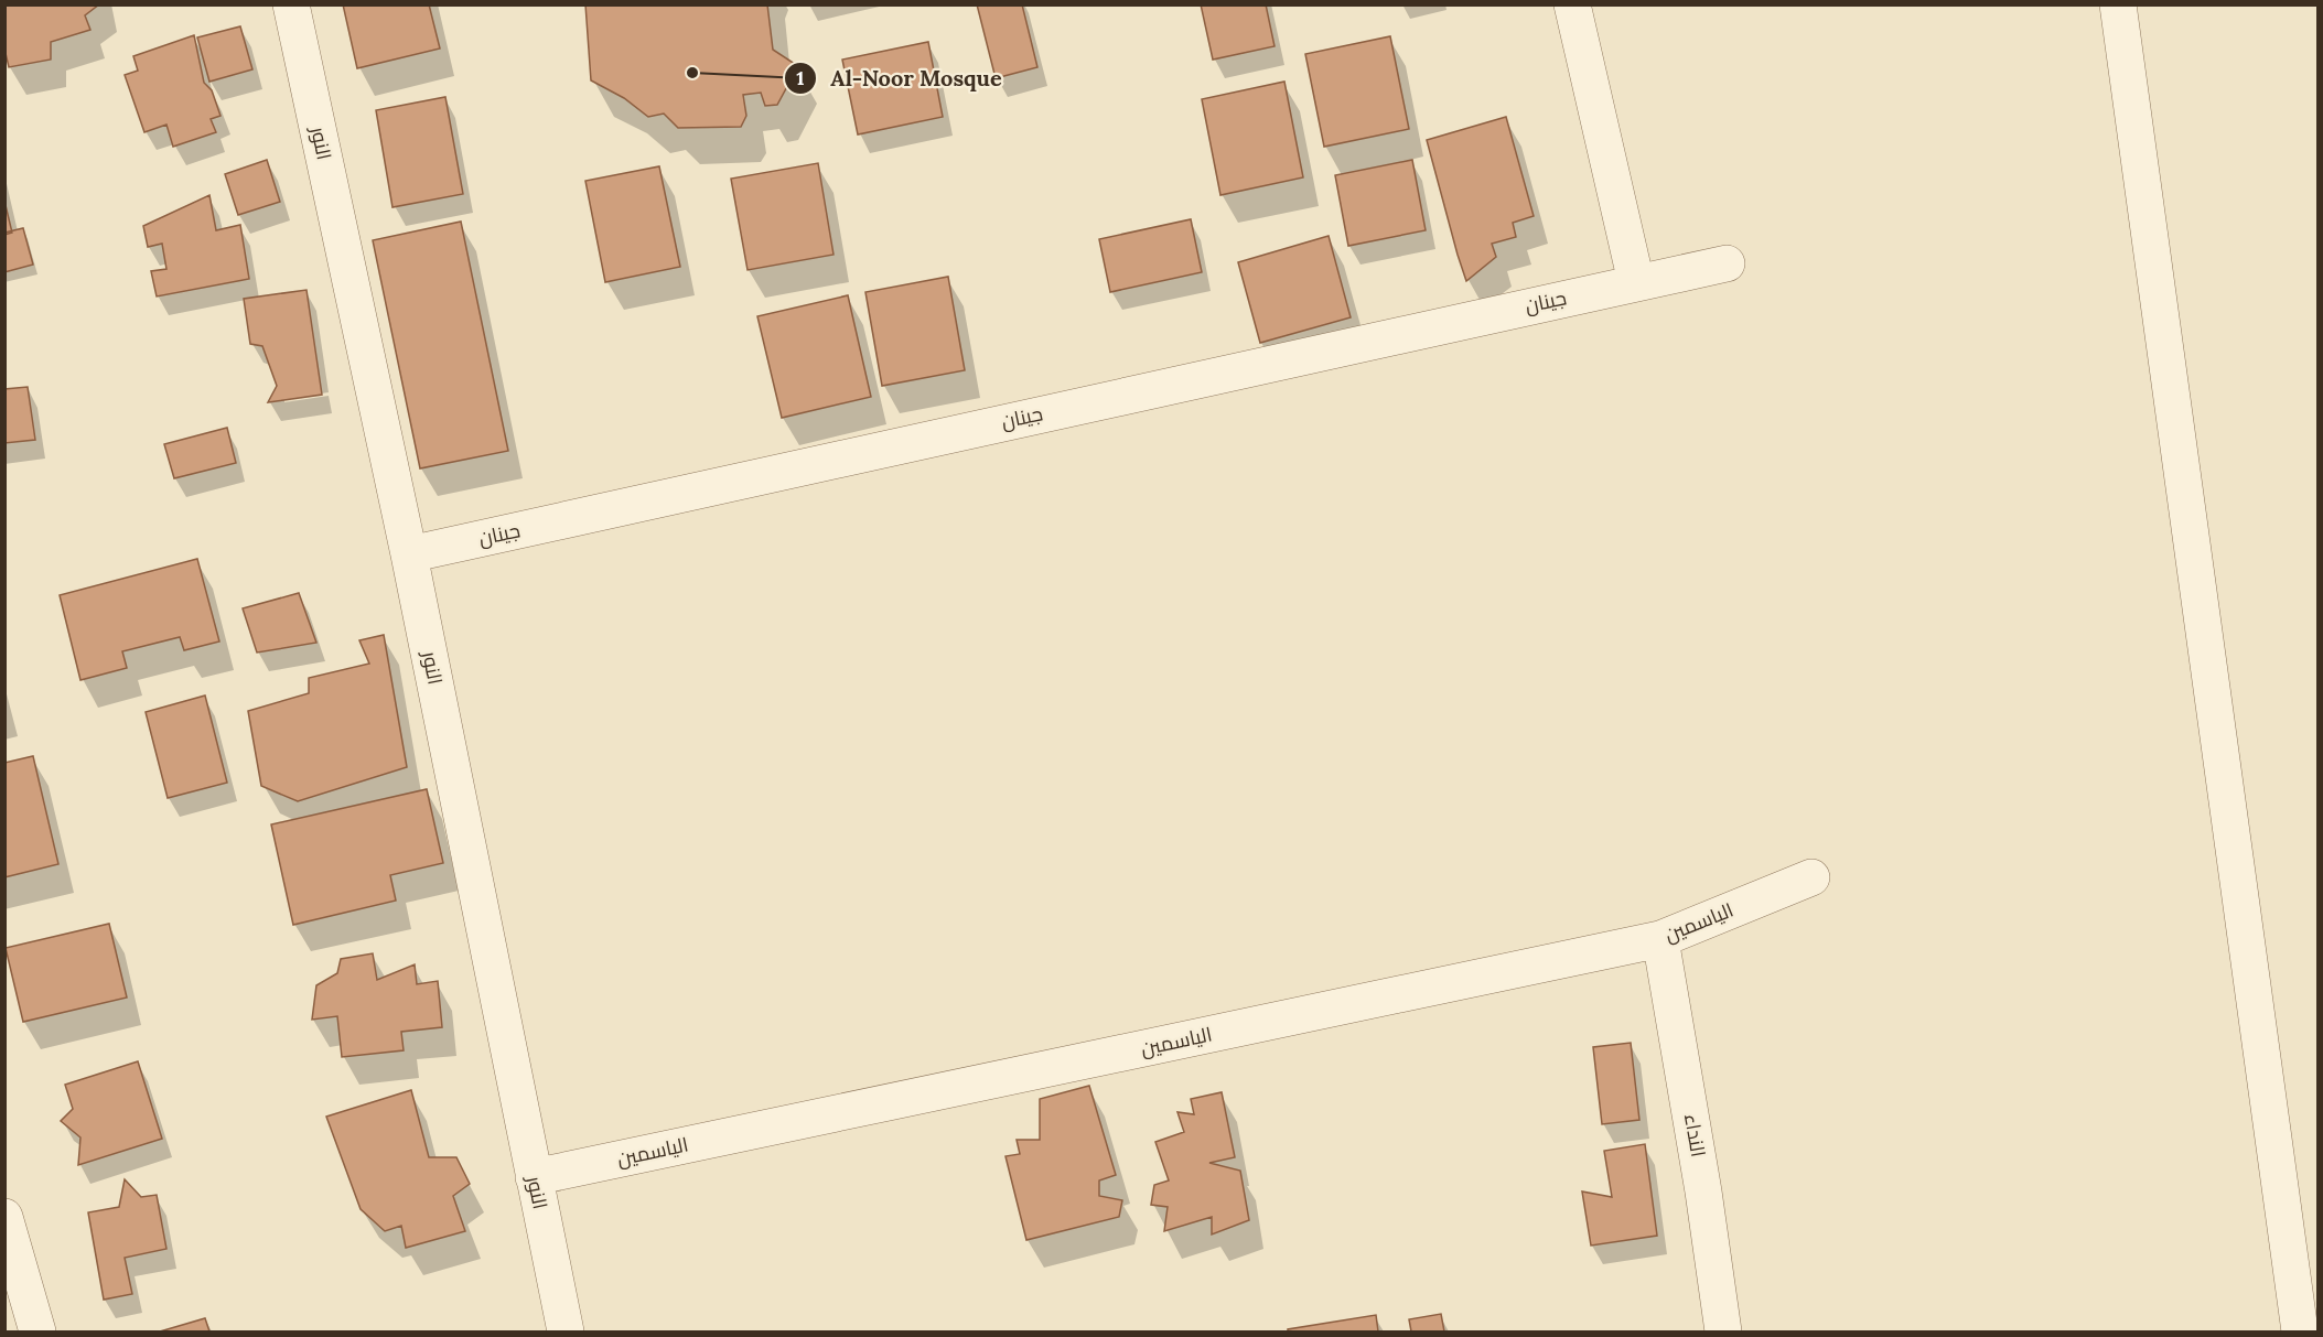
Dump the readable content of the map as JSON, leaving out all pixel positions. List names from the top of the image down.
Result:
{
  "streets": {
    "street": [
      "النور",
      "جينان",
      "الياسمين",
      "النداء"
    ]
  },
  "crossings": [
    ["النور", "جينان"],
    ["النور", "الياسمين"],
    ["الياسمين", "النداء"]
  ],
  "places": ["Al-Noor Mosque"]
}
